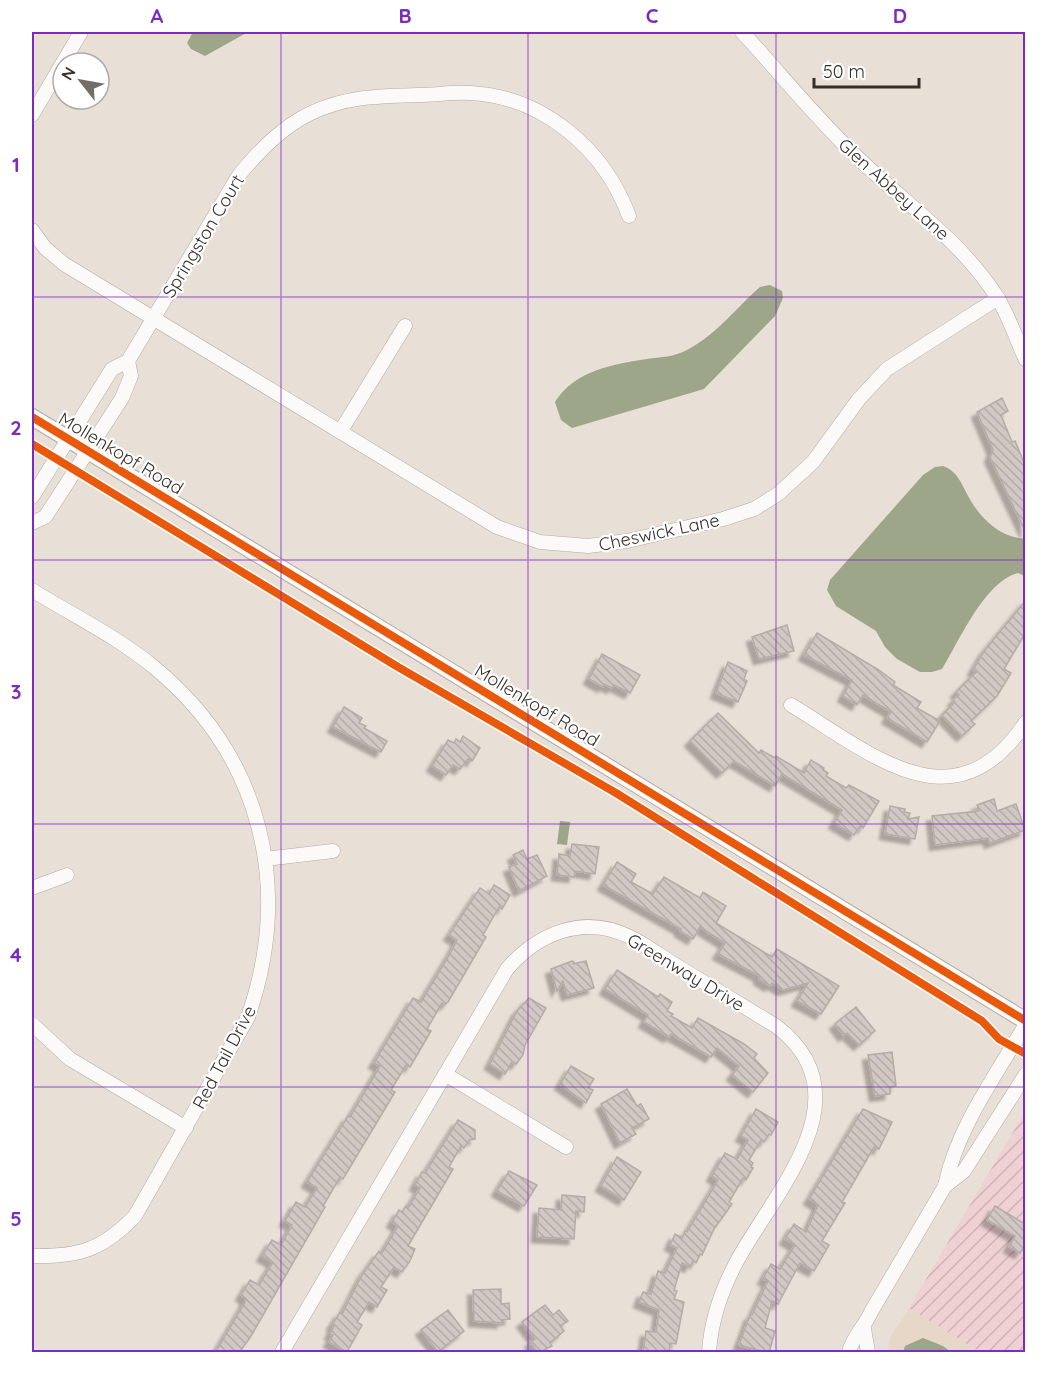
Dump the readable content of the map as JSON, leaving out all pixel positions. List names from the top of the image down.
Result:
{
  "streets": {
    "street": [
      "Glen Abbey Lane",
      "Springston Court",
      "Mollenkopf Road",
      "Cheswick Lane",
      "Greenway Drive",
      "Red Tail Drive"
    ]
  },
  "crossings": [
    ["Glen Abbey Lane", "Cheswick Lane"],
    ["Springston Court", "Mollenkopf Road"],
    ["Springston Court", "Cheswick Lane"]
  ],
  "scale_bar": "50 m",
  "north": "top left",
  "grid": {
    "columns": [
      "A",
      "B",
      "C",
      "D"
    ],
    "rows": [
      "1",
      "2",
      "3",
      "4",
      "5"
    ]
  }
}
